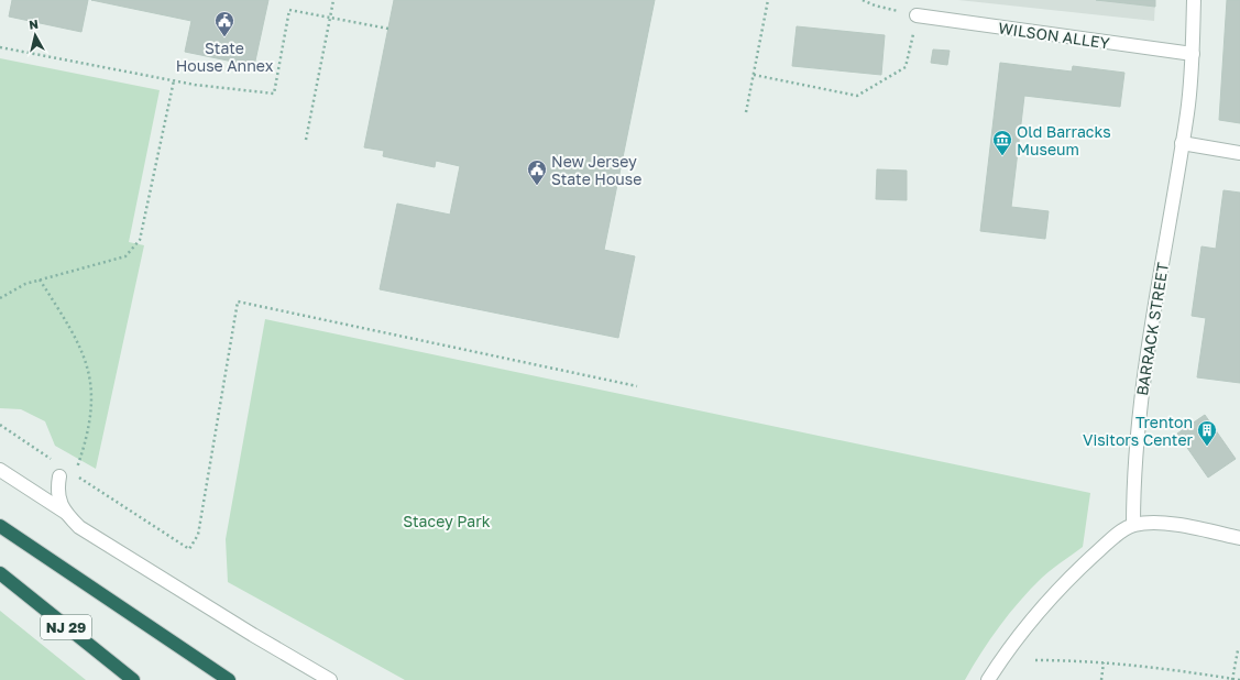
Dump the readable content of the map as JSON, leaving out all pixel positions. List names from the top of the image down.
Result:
{
  "streets": {
    "highway": ["NJ 29"],
    "street": ["WILSON ALLEY", "BARRACK STREET"]
  },
  "crossings": [
    ["WILSON ALLEY", "BARRACK STREET"]
  ],
  "parks": ["Stacey Park"],
  "places": {
    "public building": ["State House Annex", "New Jersey State House"],
    "museum": ["Old Barracks Museum"],
    "building": ["Trenton Visitors Center"]
  },
  "north": "top"
}
